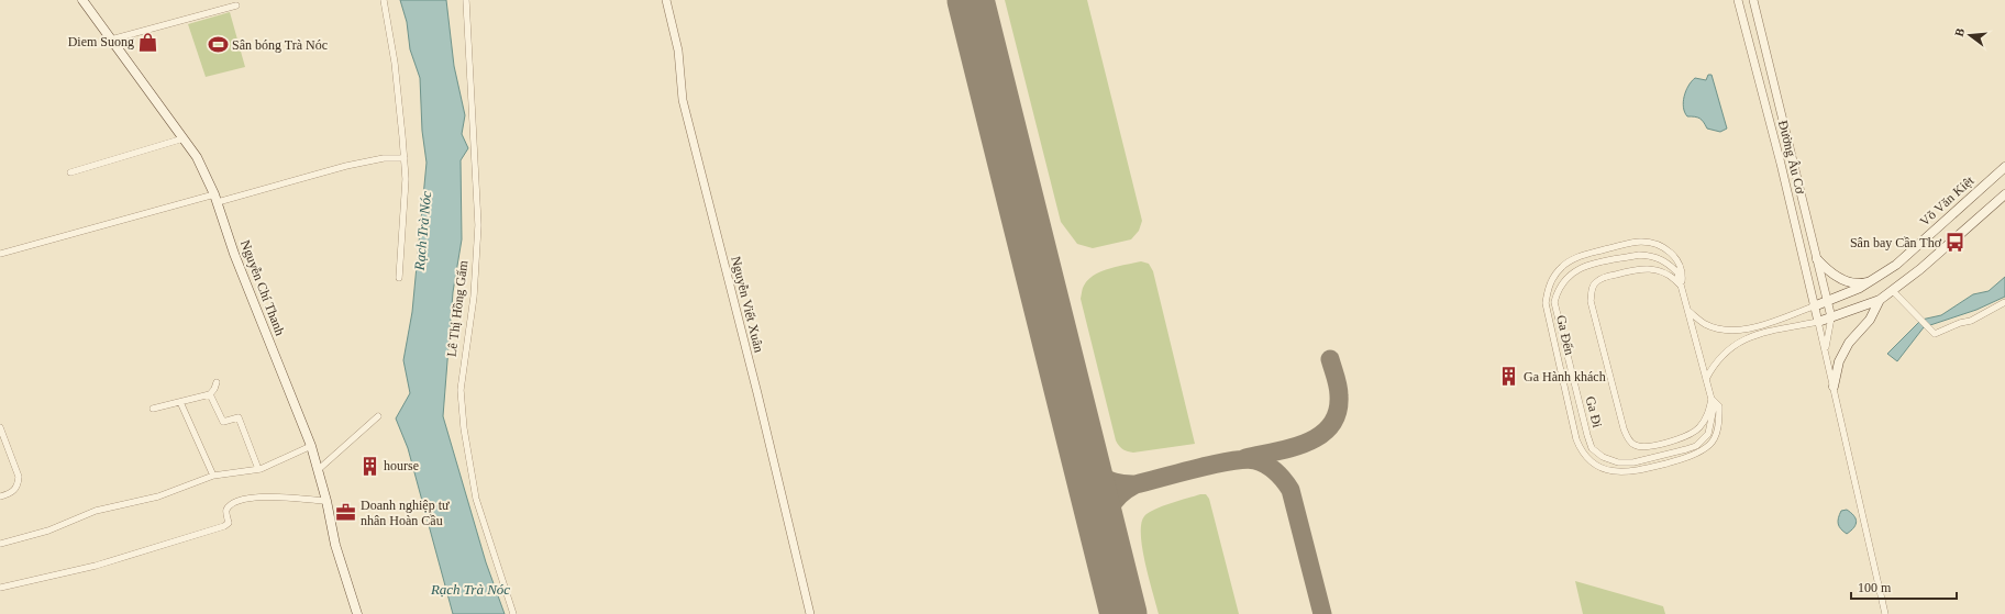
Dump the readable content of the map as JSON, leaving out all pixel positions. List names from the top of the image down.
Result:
{
  "streets": {
    "main road": ["Võ Văn Kiệt", "Nguyễn Chí Thanh"],
    "street": [
      "Đường Âu Cơ",
      "Nguyễn Viết Xuân",
      "Lê Thị Hồng Gấm",
      "Ga Đến",
      "Ga Đi"
    ]
  },
  "crossings": [
    ["Đường Âu Cơ", "Võ Văn Kiệt"],
    ["Ga Đến", "Ga Đi"]
  ],
  "water": ["Rạch Trà Nóc"],
  "places": {
    "shop": ["Diem Suong"],
    "sports": ["Sân bóng Trà Nóc"],
    "bus stop": ["Sân bay Cần Thơ"],
    "building": ["Ga Hành khách", "hourse"],
    "office": ["Doanh nghiệp tư nhân Hoàn Cầu"]
  },
  "scale_bar": "100 m",
  "north": "left"
}
